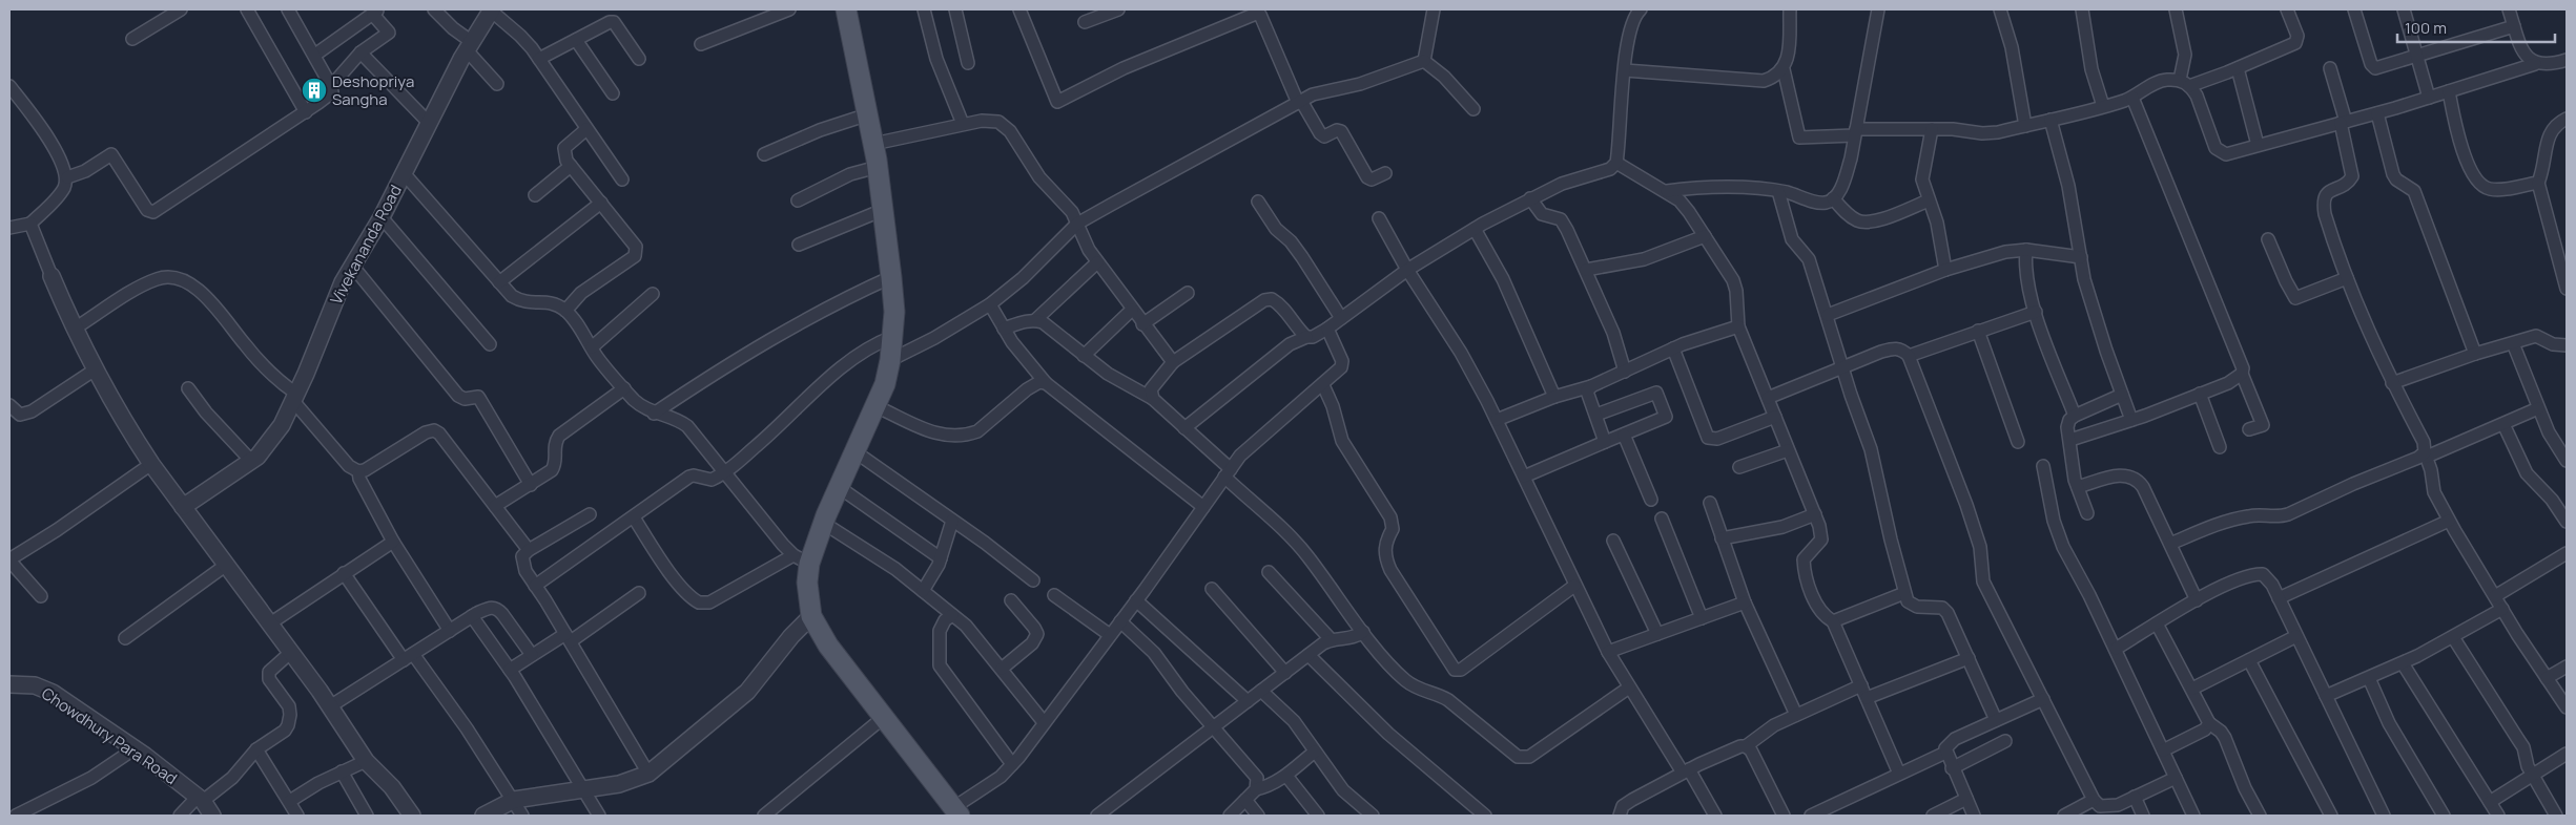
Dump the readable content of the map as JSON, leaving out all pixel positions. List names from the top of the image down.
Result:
{
  "streets": {
    "street": ["Vivekananda Road", "Chowdhury Para Road"]
  },
  "places": {
    "building": ["Deshopriya Sangha"]
  },
  "scale_bar": "100 m"
}
